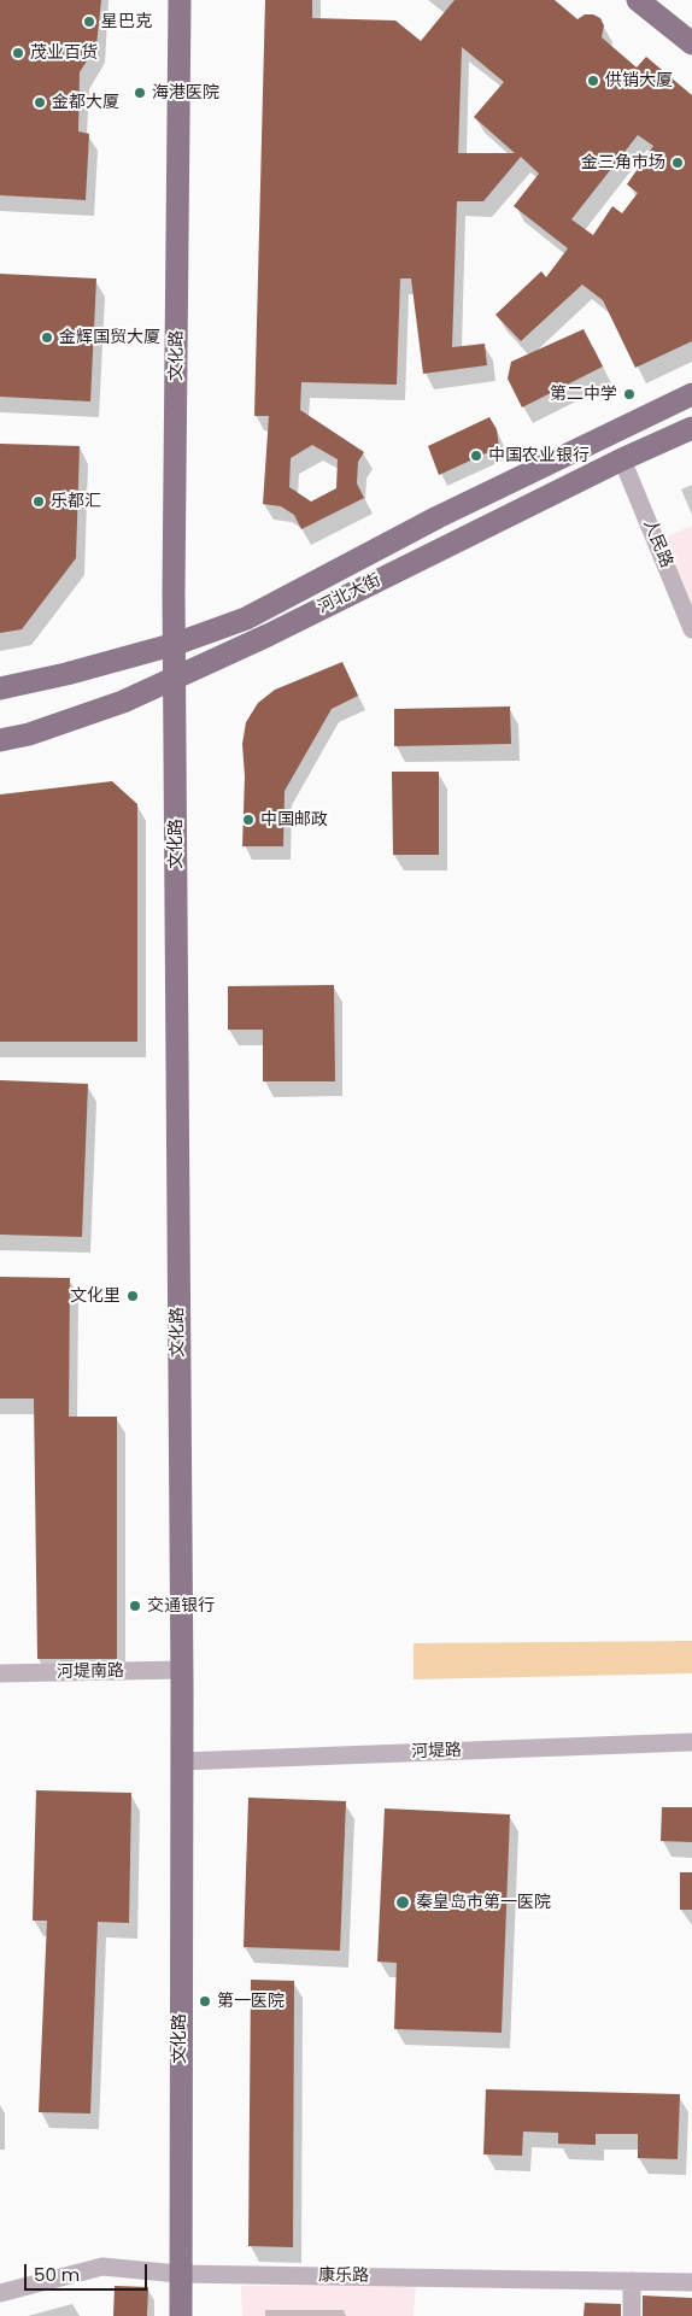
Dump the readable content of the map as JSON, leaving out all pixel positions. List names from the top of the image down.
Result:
{
  "streets": {
    "main road": ["文化路", "河北大街"],
    "street": [
      "人民路",
      "河堤南路",
      "河堤路",
      "康乐路"
    ]
  },
  "crossings": [
    ["文化路", "河北大街"],
    ["文化路", "河堤南路"],
    ["文化路", "河堤路"],
    ["文化路", "康乐路"],
    ["人民路", "河北大街"]
  ],
  "places": [
    "星巴克",
    "茂业百货",
    "供销大厦",
    "海港医院",
    "金都大厦",
    "金三角市场",
    "金辉国贸大厦",
    "第二中学",
    "中国农业银行",
    "乐都汇",
    "中国邮政",
    "文化里",
    "交通银行",
    "秦皇岛市第一医院",
    "第一医院"
  ],
  "scale_bar": "50 m"
}
